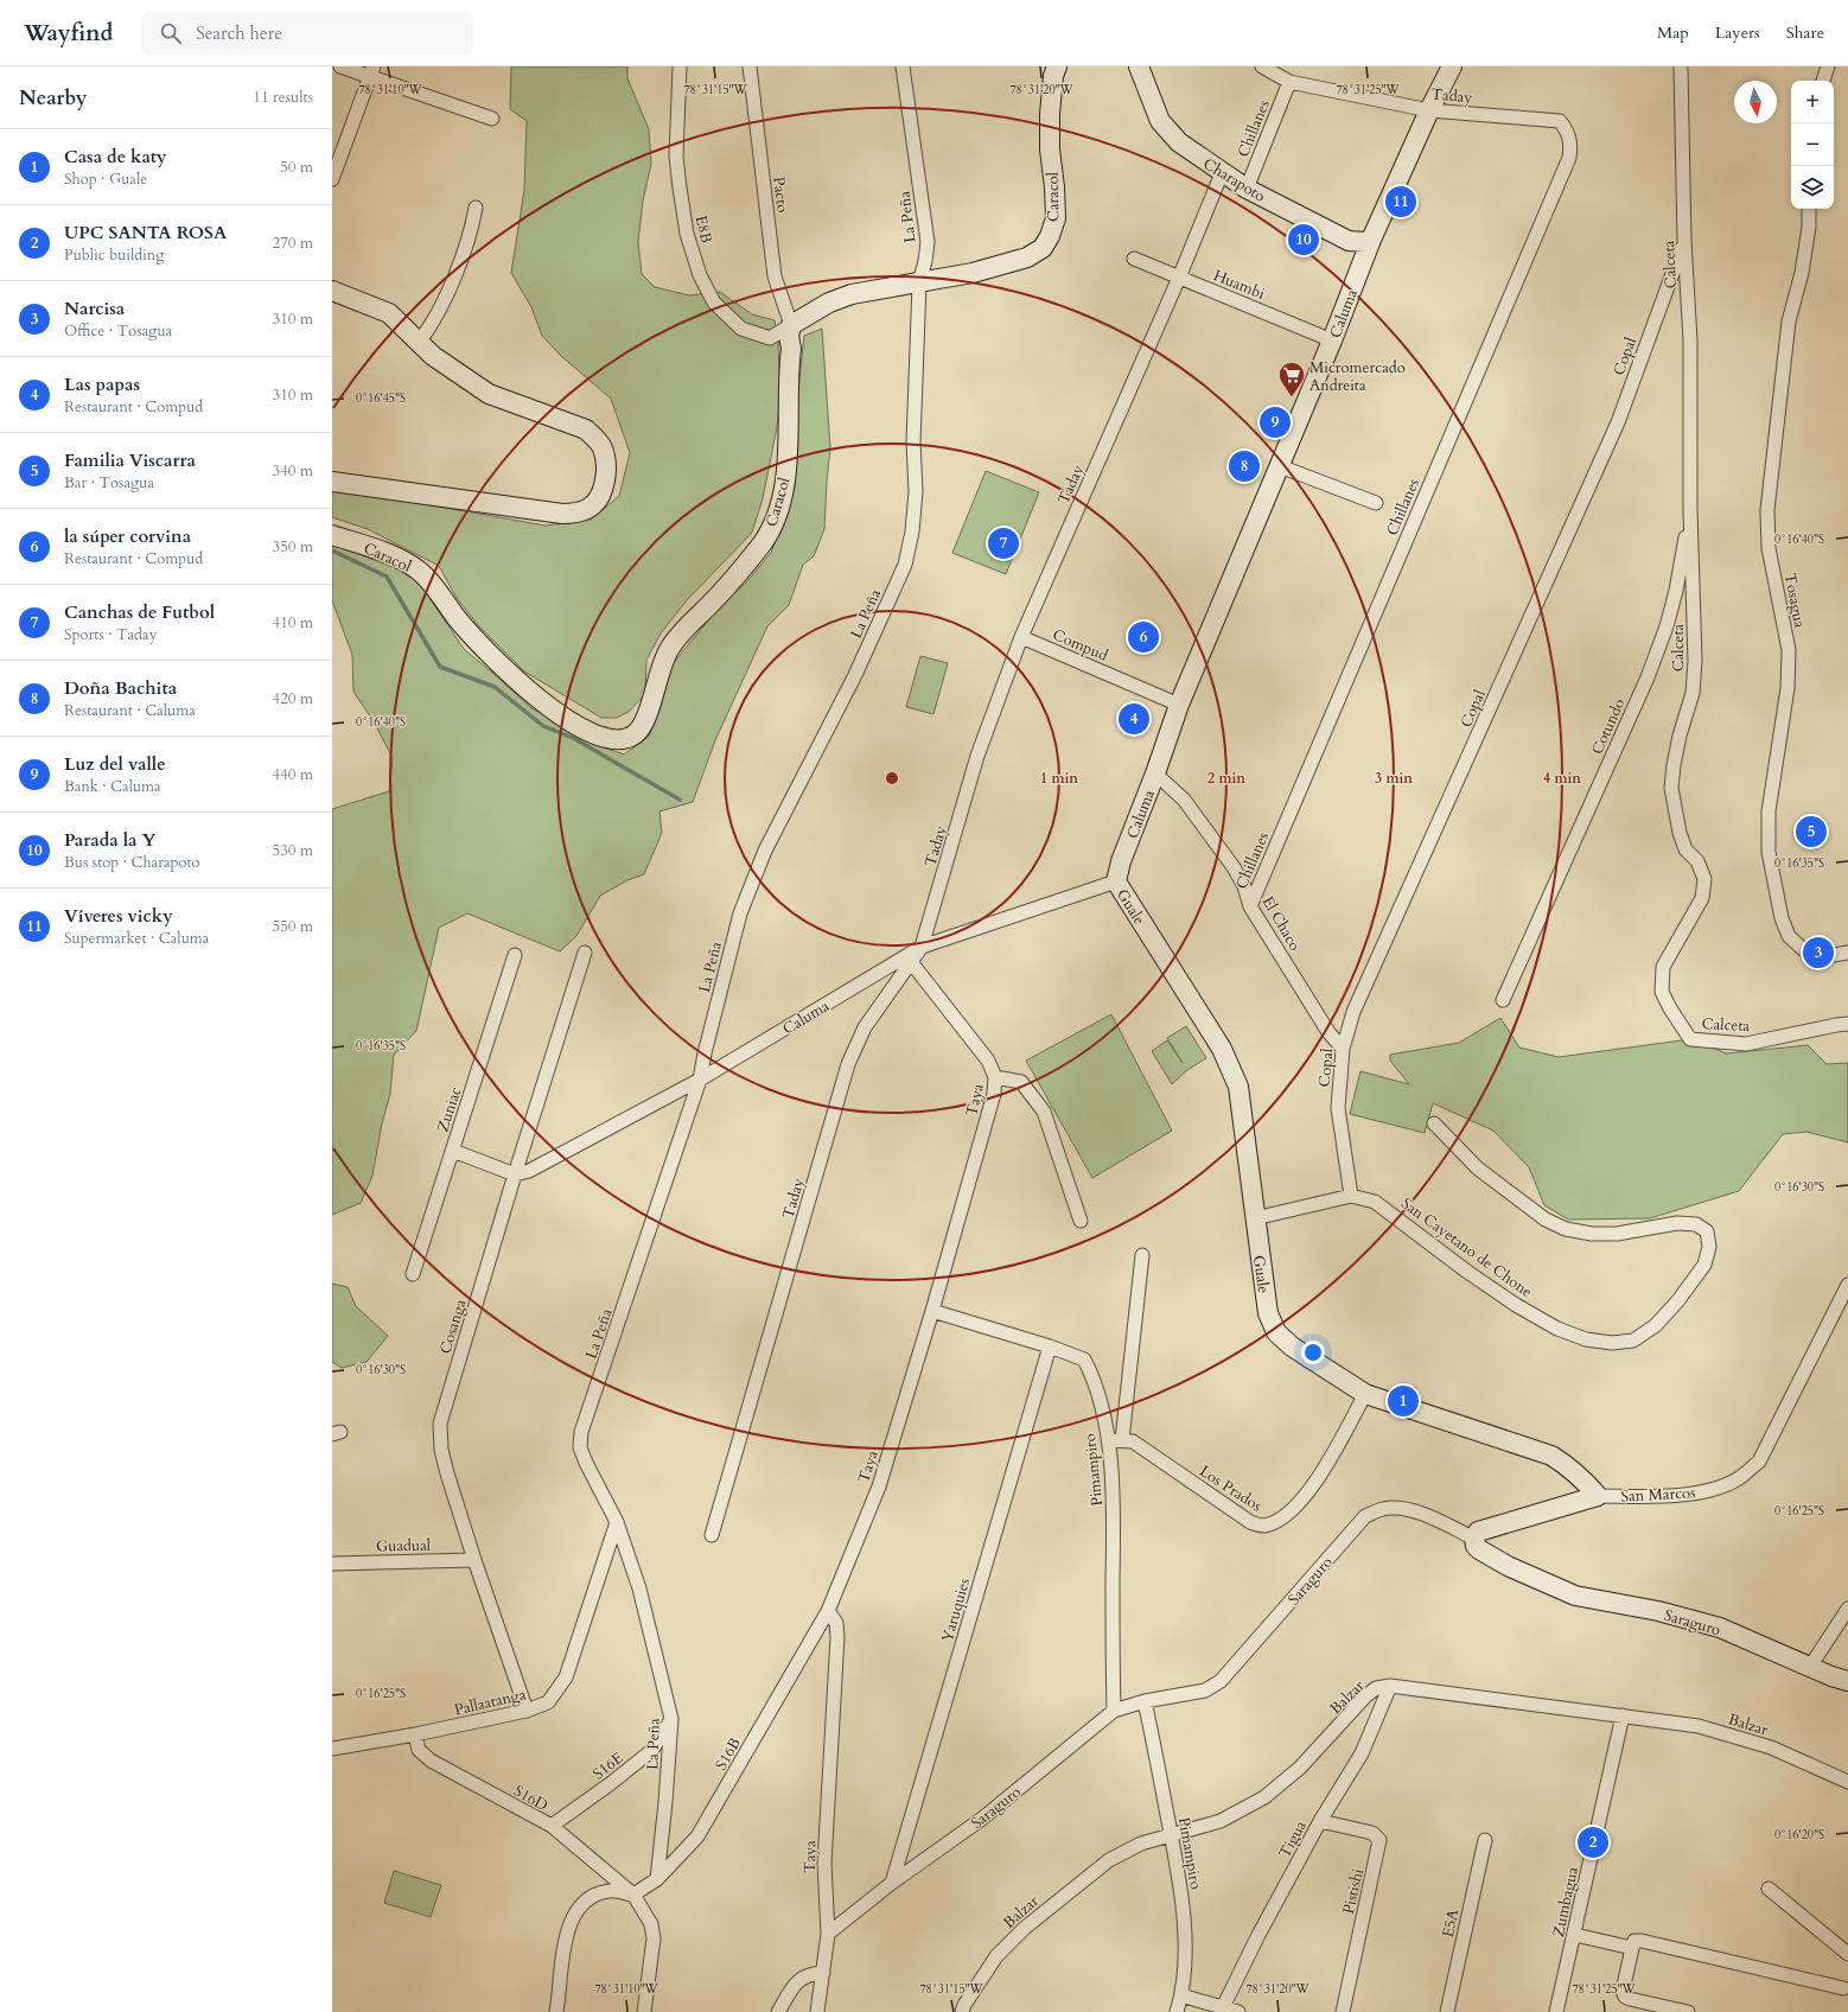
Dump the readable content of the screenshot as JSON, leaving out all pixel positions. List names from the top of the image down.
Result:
{
  "streets": {
    "street": [
      "Taday",
      "Chillanes",
      "Charapoto",
      "Pacto",
      "Caracol",
      "La Peña",
      "E8B",
      "Calceta",
      "Huambi",
      "Caluma",
      "Copal",
      "Tosagua",
      "Compud",
      "Cotundo",
      "Guale",
      "El Chaco",
      "Taya",
      "Zuniac",
      "San Cayetano de Chone",
      "Cosanga",
      "Pimampiro",
      "Los Prados",
      "San Marcos",
      "Guadual",
      "Saraguro",
      "Yaruquies",
      "Balzar",
      "Pallaatanga",
      "S16B",
      "S16E",
      "S16D",
      "Tigua",
      "Pistishi",
      "Zumbagua",
      "E5A"
    ]
  },
  "crossings": [
    ["Taday", "Chillanes"],
    ["Taday", "Charapoto"],
    ["Taday", "Huambi"],
    ["Taday", "Caluma"],
    ["Taday", "Compud"],
    ["Taday", "Taya"],
    ["Chillanes", "Charapoto"],
    ["Chillanes", "El Chaco"],
    ["Charapoto", "Caluma"],
    ["Pacto", "Caracol"],
    ["Pacto", "E8B"],
    ["Caracol", "La Peña"],
    ["Caracol", "E8B"],
    ["La Peña", "Caluma"],
    ["La Peña", "Pallaatanga"],
    ["La Peña", "S16B"],
    ["La Peña", "S16E"],
    ["Calceta", "Copal"],
    ["Calceta", "Cotundo"],
    ["Huambi", "Caluma"],
    ["Caluma", "Compud"],
    ["Caluma", "Guale"],
    ["Caluma", "El Chaco"],
    ["Caluma", "Cosanga"],
    ["Copal", "El Chaco"],
    ["Copal", "San Cayetano de Chone"],
    ["Guale", "San Cayetano de Chone"],
    ["Guale", "Los Prados"],
    ["Guale", "San Marcos"],
    ["Taya", "Pimampiro"],
    ["Taya", "Saraguro"],
    ["Taya", "S16B"],
    ["Cosanga", "Guadual"],
    ["Cosanga", "Pallaatanga"],
    ["Pimampiro", "Los Prados"],
    ["Pimampiro", "Saraguro"],
    ["Pimampiro", "Yaruquies"],
    ["Pimampiro", "Balzar"],
    ["San Marcos", "Saraguro"],
    ["Saraguro", "Yaruquies"],
    ["Balzar", "Tigua"],
    ["Balzar", "Zumbagua"],
    ["Pallaatanga", "S16D"],
    ["S16B", "S16D"],
    ["S16E", "S16D"],
    ["Tigua", "Pistishi"]
  ],
  "places": {
    "supermarket": ["Micromercado Andreita"]
  },
  "north": "bottom",
  "page": {
    "header": "Wayfind",
    "search": "Search here",
    "nav": ["Map", "Layers", "Share"],
    "heading": ["Nearby", "11 results"],
    "map_buttons": ["+", "−"],
    "list": [
      {
        "mark": "1",
        "name": "Casa de katy",
        "note": "Shop · Guale",
        "value": "50 m"
      },
      {
        "mark": "2",
        "name": "UPC SANTA ROSA",
        "note": "Public building",
        "value": "270 m"
      },
      {
        "mark": "3",
        "name": "Narcisa",
        "note": "Office · Tosagua",
        "value": "310 m"
      },
      {
        "mark": "4",
        "name": "Las papas",
        "note": "Restaurant · Compud",
        "value": "310 m"
      },
      {
        "mark": "5",
        "name": "Familia Viscarra",
        "note": "Bar · Tosagua",
        "value": "340 m"
      },
      {
        "mark": "6",
        "name": "la súper corvina",
        "note": "Restaurant · Compud",
        "value": "350 m"
      },
      {
        "mark": "7",
        "name": "Canchas de Futbol",
        "note": "Sports · Taday",
        "value": "410 m"
      },
      {
        "mark": "8",
        "name": "Doña Bachita",
        "note": "Restaurant · Caluma",
        "value": "420 m"
      },
      {
        "mark": "9",
        "name": "Luz del valle",
        "note": "Bank · Caluma",
        "value": "440 m"
      },
      {
        "mark": "10",
        "name": "Parada la Y",
        "note": "Bus stop · Charapoto",
        "value": "530 m"
      },
      {
        "mark": "11",
        "name": "Víveres vicky",
        "note": "Supermarket · Caluma",
        "value": "550 m"
      }
    ],
    "pins": [
      "11",
      "10",
      "9",
      "8",
      "7",
      "6",
      "4",
      "5",
      "3",
      "1",
      "2"
    ]
  },
  "coordinates": [
    "78°31'10\"W",
    "78°31'15\"W",
    "78°31'20\"W",
    "78°31'25\"W",
    "0°16'45\"S",
    "0°16'40\"S",
    "0°16'35\"S",
    "0°16'30\"S",
    "0°16'25\"S",
    "0°16'20\"S"
  ],
  "rings": [
    "1 min",
    "2 min",
    "3 min",
    "4 min"
  ]
}
